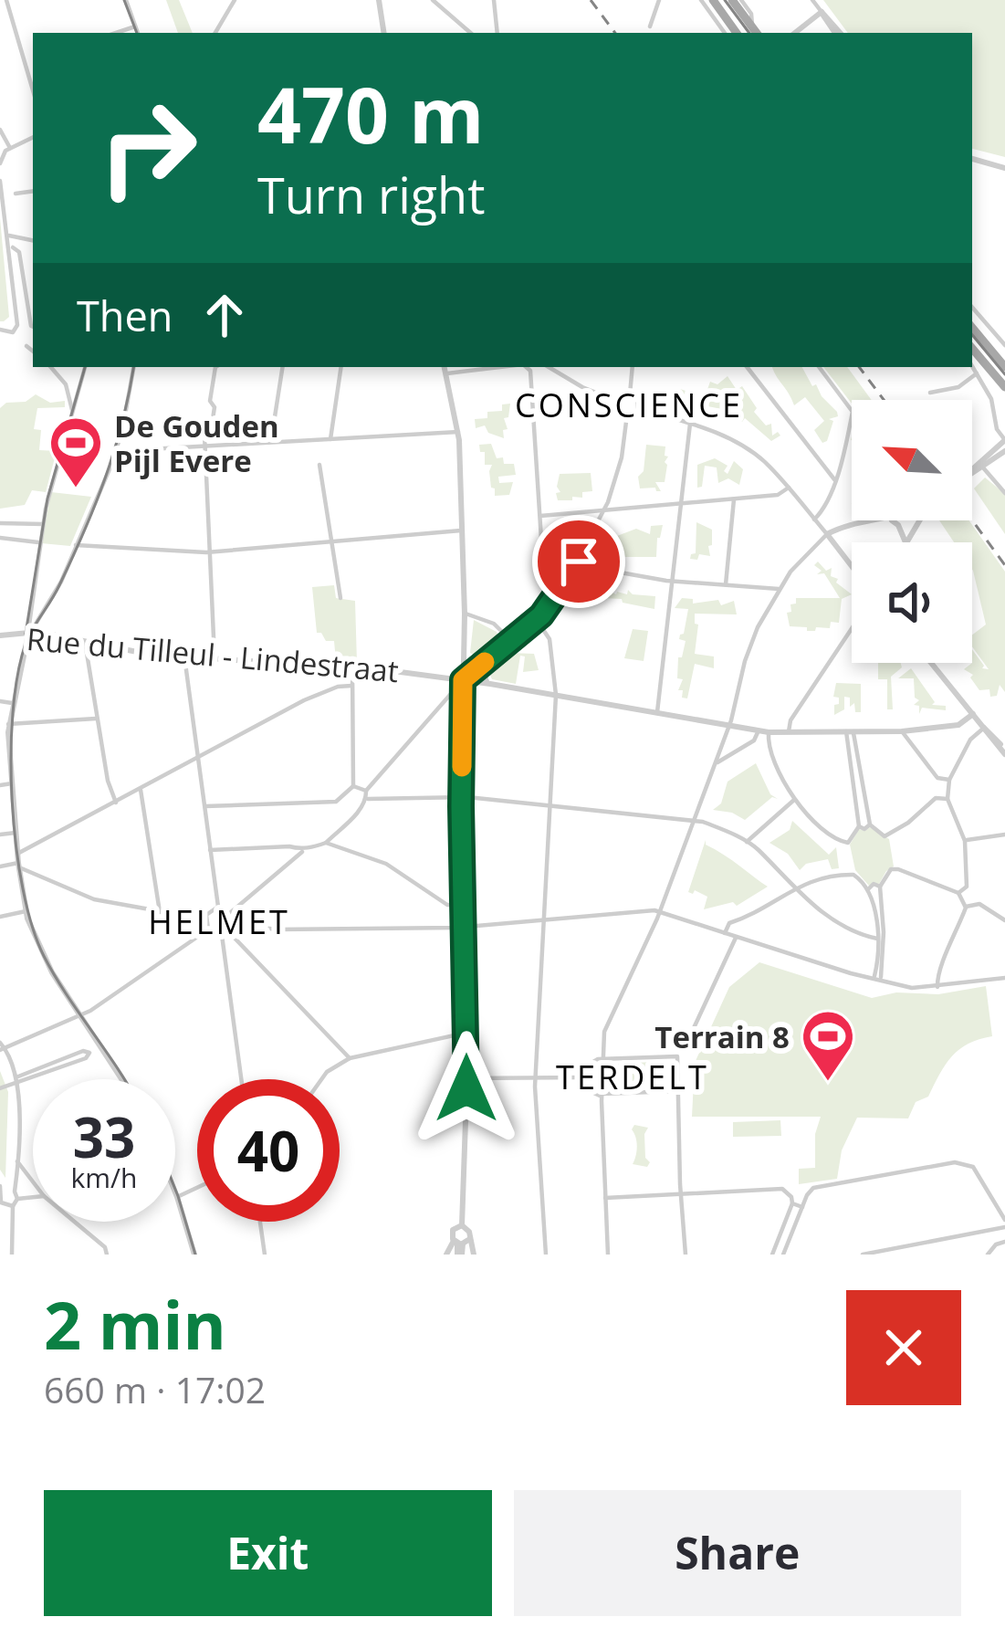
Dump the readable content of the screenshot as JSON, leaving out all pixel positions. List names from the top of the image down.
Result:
{
  "streets": {
    "street": ["Rue du Tilleul - Lindestraat"]
  },
  "districts": ["CONSCIENCE", "HELMET", "TERDELT"],
  "places": {
    "sports": ["De Gouden Pijl Evere", "Terrain 8"]
  },
  "north": "top left",
  "page": {
    "turn": ["470 m", "Turn right"],
    "then": "Then",
    "speed": "33 km/h",
    "limit": "40",
    "heading": ["2 min", "660 m · 17:02"],
    "buttons": ["Exit", "Share"]
  }
}
